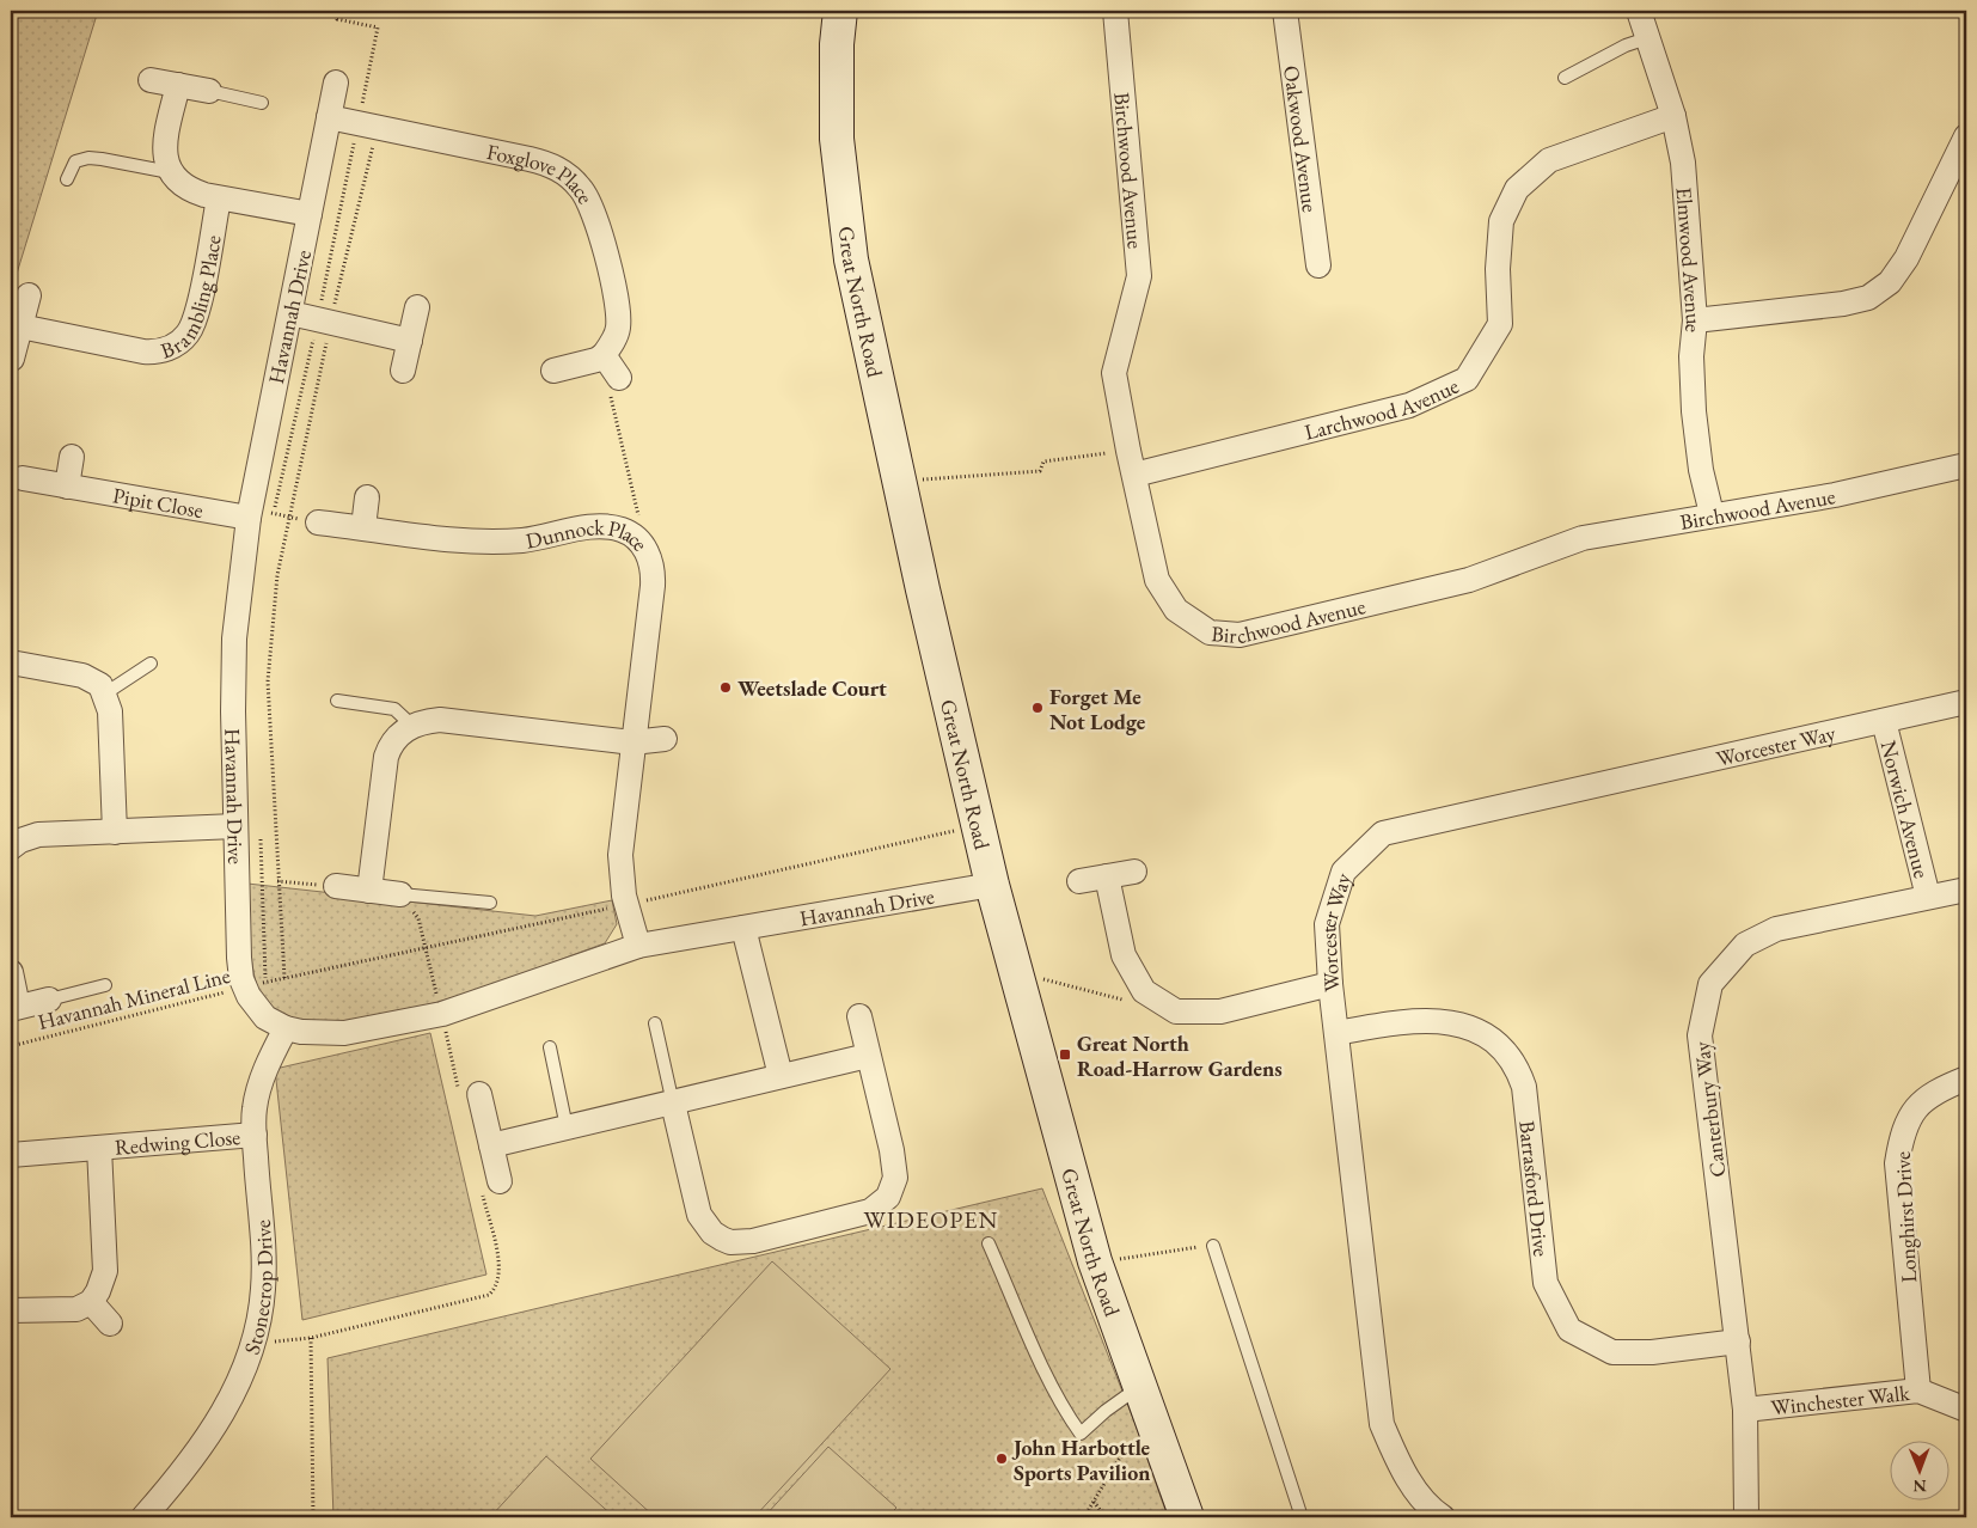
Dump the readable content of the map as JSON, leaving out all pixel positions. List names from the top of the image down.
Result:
{
  "streets": {
    "main road": ["Great North Road"],
    "street": [
      "Oakwood Avenue",
      "Birchwood Avenue",
      "Foxglove Place",
      "Elmwood Avenue",
      "Brambling Place",
      "Havannah Drive",
      "Larchwood Avenue",
      "Pipit Close",
      "Dunnock Place",
      "Worcester Way",
      "Norwich Avenue",
      "Canterbury Way",
      "Redwing Close",
      "Barrasford Drive",
      "Longhirst Drive",
      "Stonecrop Drive",
      "Winchester Walk"
    ],
    "path": ["Havannah Mineral Line"]
  },
  "crossings": [
    ["Birchwood Avenue", "Elmwood Avenue"],
    ["Birchwood Avenue", "Larchwood Avenue"],
    ["Foxglove Place", "Havannah Drive"],
    ["Elmwood Avenue", "Larchwood Avenue"],
    ["Brambling Place", "Havannah Drive"],
    ["Great North Road", "Havannah Drive"],
    ["Havannah Drive", "Pipit Close"],
    ["Havannah Drive", "Dunnock Place"],
    ["Havannah Drive", "Havannah Mineral Line"],
    ["Havannah Drive", "Stonecrop Drive"],
    ["Worcester Way", "Norwich Avenue"],
    ["Worcester Way", "Barrasford Drive"],
    ["Norwich Avenue", "Canterbury Way"],
    ["Canterbury Way", "Barrasford Drive"],
    ["Canterbury Way", "Winchester Walk"],
    ["Redwing Close", "Stonecrop Drive"],
    ["Longhirst Drive", "Winchester Walk"]
  ],
  "districts": ["WIDEOPEN"],
  "places": {
    "other": ["Weetslade Court", "Forget Me Not Lodge", "John Harbottle Sports Pavilion"],
    "transit": ["Great North Road-Harrow Gardens"]
  },
  "north": "bottom"
}
